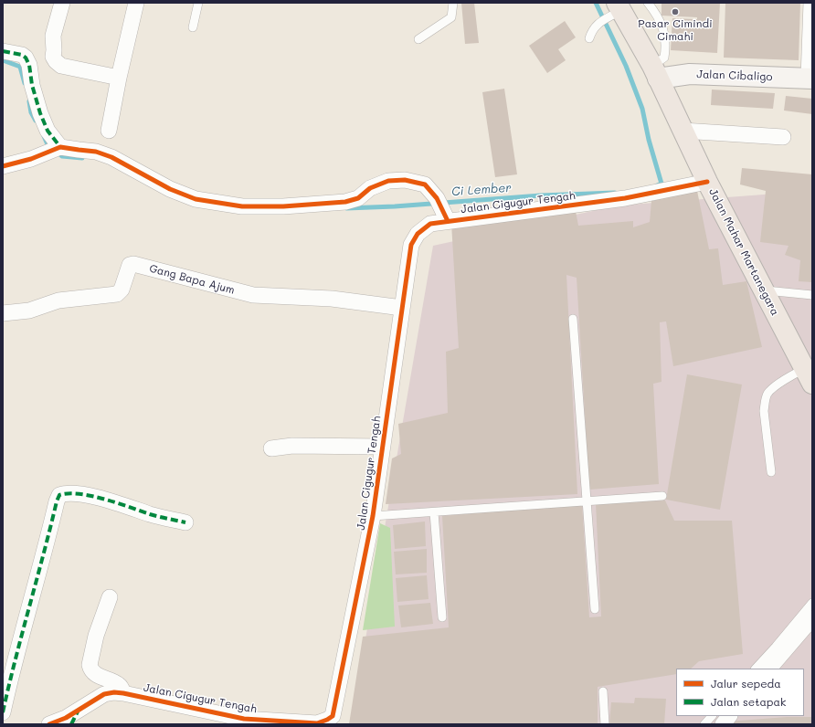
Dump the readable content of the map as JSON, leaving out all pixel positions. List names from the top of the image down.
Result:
{
  "streets": {
    "main road": ["Jalan Cibaligo", "Jalan Mahar Martanegara"],
    "street": ["Jalan Cigugur Tengah", "Gang Bapa Ajum"]
  },
  "crossings": [
    ["Jalan Cibaligo", "Jalan Mahar Martanegara"],
    ["Jalan Cigugur Tengah", "Jalan Mahar Martanegara"],
    ["Jalan Cigugur Tengah", "Gang Bapa Ajum"]
  ],
  "water": ["Ci Lember"],
  "places": ["Pasar Cimindi Cimahi"],
  "legend": ["Jalur sepeda", "Jalan setapak"]
}
